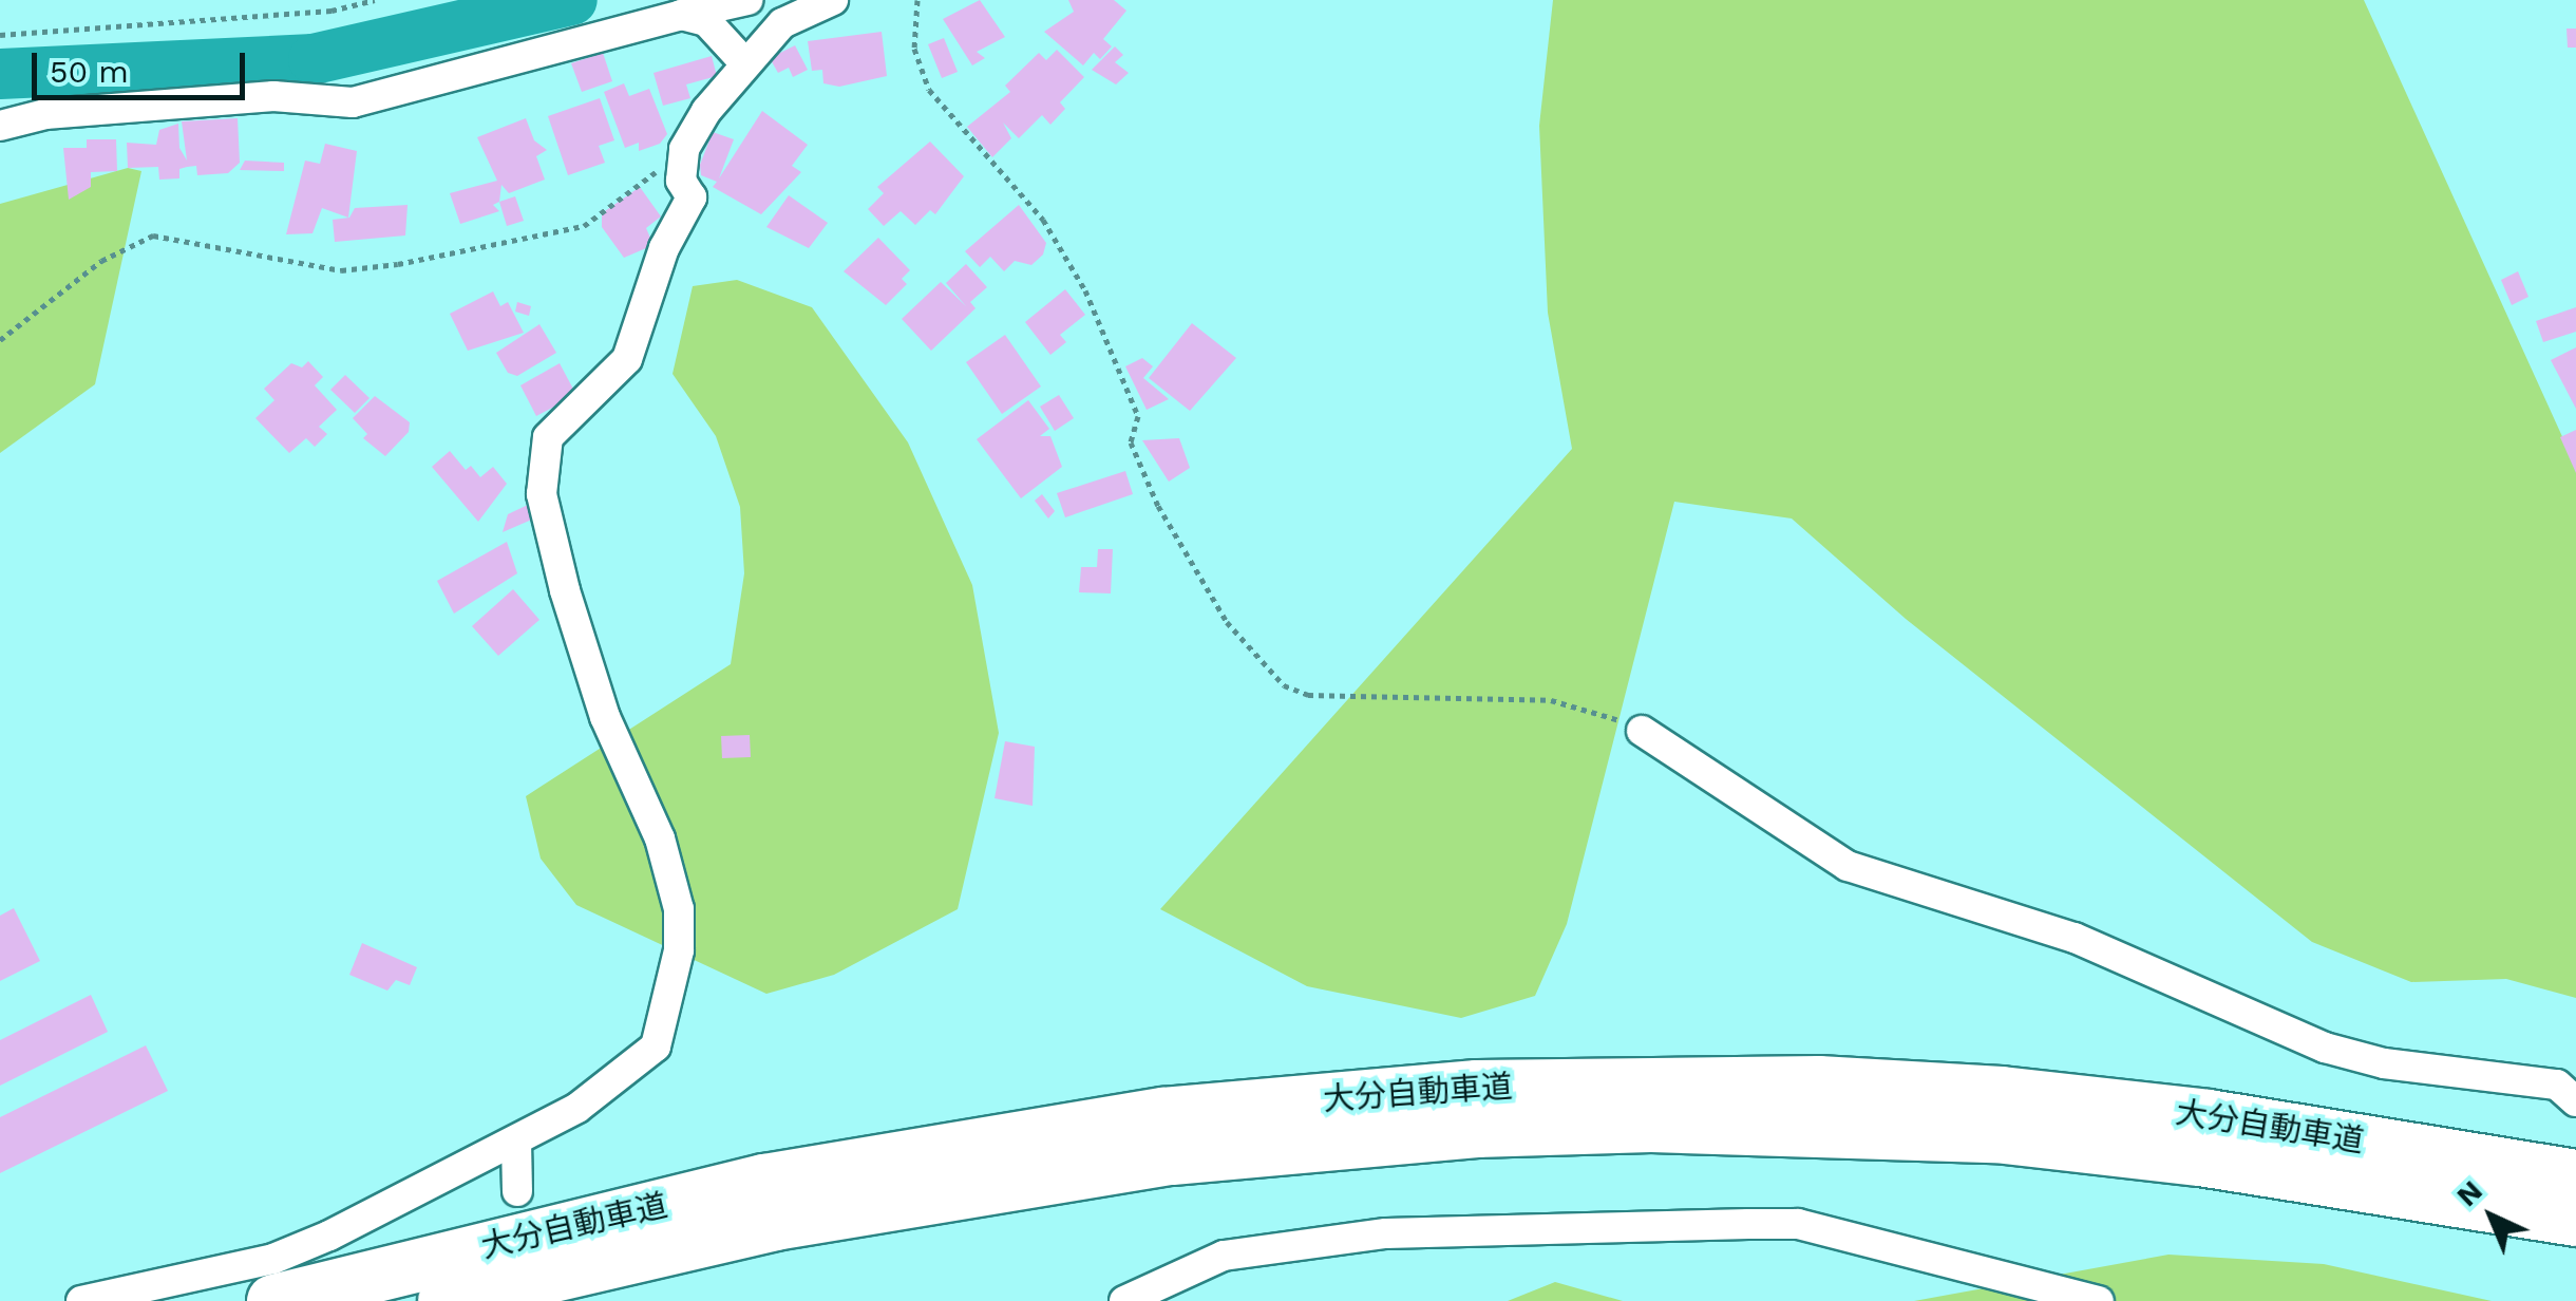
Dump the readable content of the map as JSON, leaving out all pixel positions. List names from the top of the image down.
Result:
{
  "streets": {
    "highway": ["大分自動車道"]
  },
  "scale_bar": "50 m",
  "north": "top left"
}
